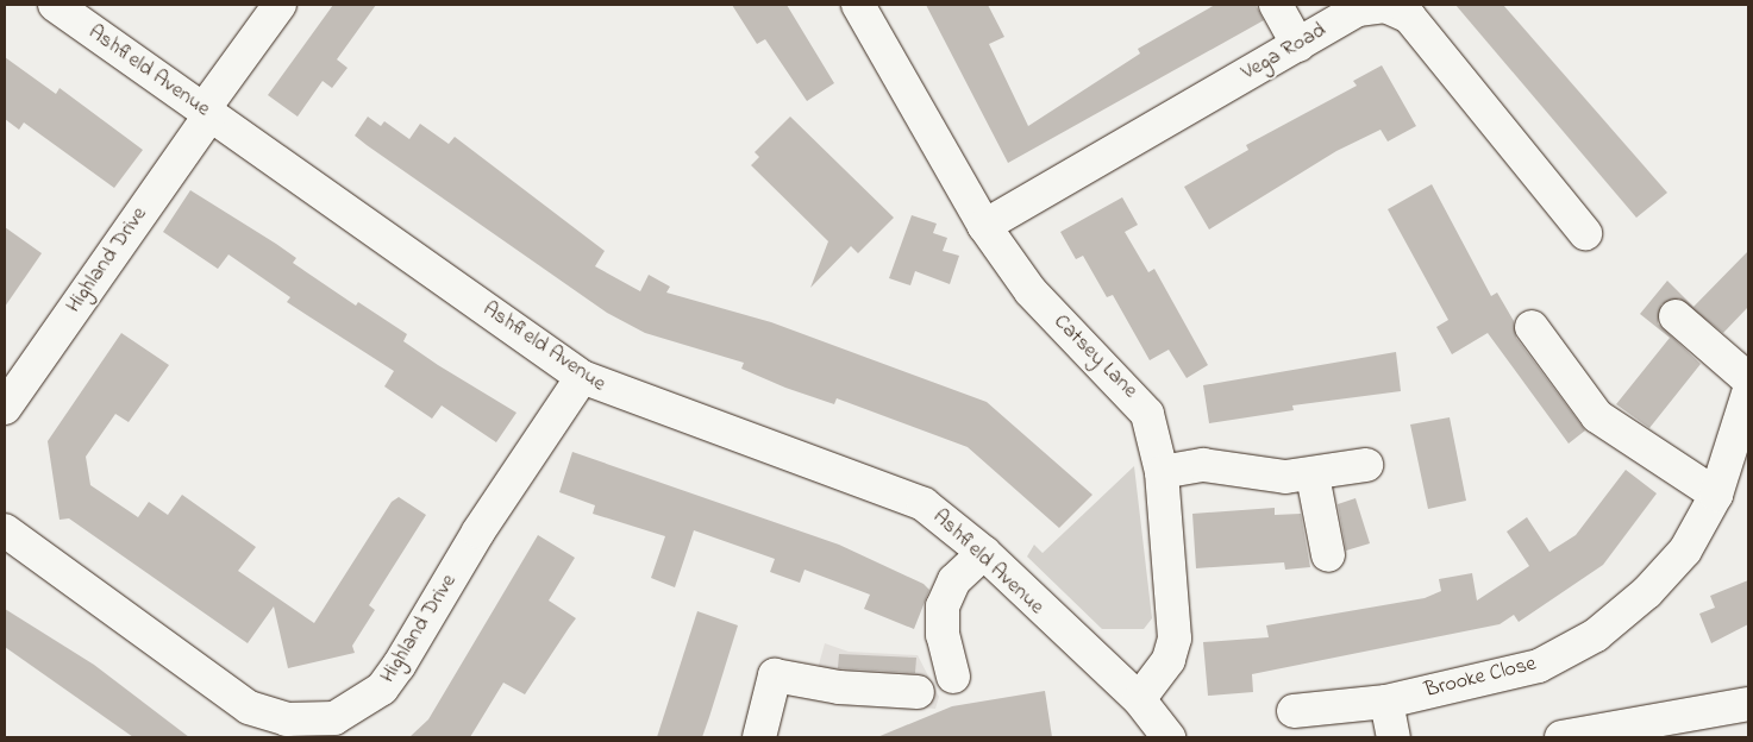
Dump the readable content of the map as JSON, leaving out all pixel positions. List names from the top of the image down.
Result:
{
  "streets": {
    "street": [
      "Vega Road",
      "Ashfield Avenue",
      "Highland Drive",
      "Catsey Lane",
      "Brooke Close"
    ]
  },
  "crossings": [
    ["Vega Road", "Catsey Lane"],
    ["Ashfield Avenue", "Highland Drive"],
    ["Ashfield Avenue", "Catsey Lane"]
  ]
}
